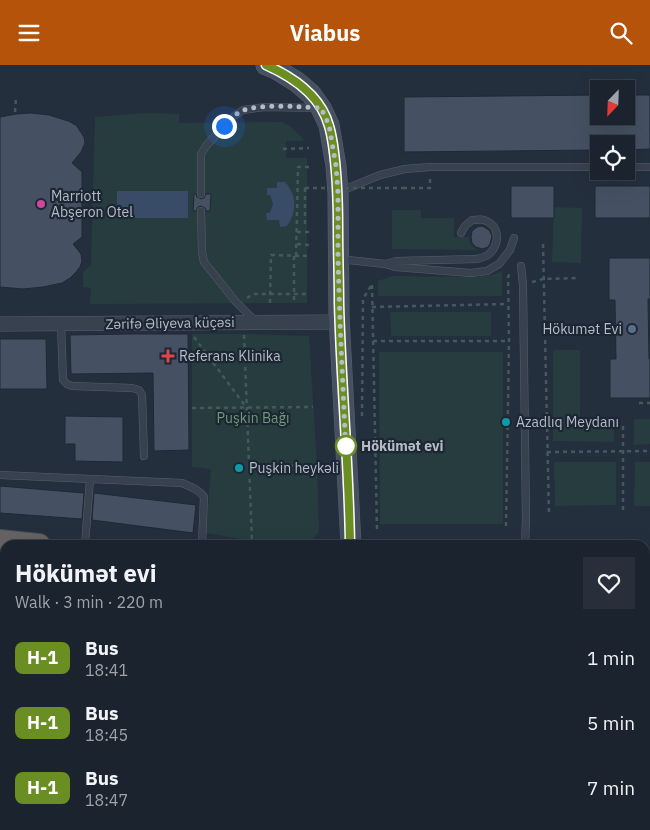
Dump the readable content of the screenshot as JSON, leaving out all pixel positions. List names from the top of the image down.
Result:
{
  "streets": {
    "street": ["Zərifə Əliyeva küçəsi"]
  },
  "parks": ["Puşkin Bağı"],
  "places": {
    "other": [
      "Marriott Abşeron Otel",
      "Hökumət Evi",
      "Azadlıq Meydanı",
      "Hökümət evi",
      "Puşkin heykəli"
    ],
    "health": ["Referans Klinika"]
  },
  "lines": ["bus line H-1"],
  "north": "bottom left",
  "page": {
    "header": "Viabus",
    "heading": ["Hökümət evi", "Walk · 3 min · 220 m"],
    "list": [
      {
        "mark": "H-1",
        "name": "Bus",
        "note": "18:41",
        "value": "1 min"
      },
      {
        "mark": "H-1",
        "name": "Bus",
        "note": "18:45",
        "value": "5 min"
      },
      {
        "mark": "H-1",
        "name": "Bus",
        "note": "18:47",
        "value": "7 min"
      }
    ]
  }
}
